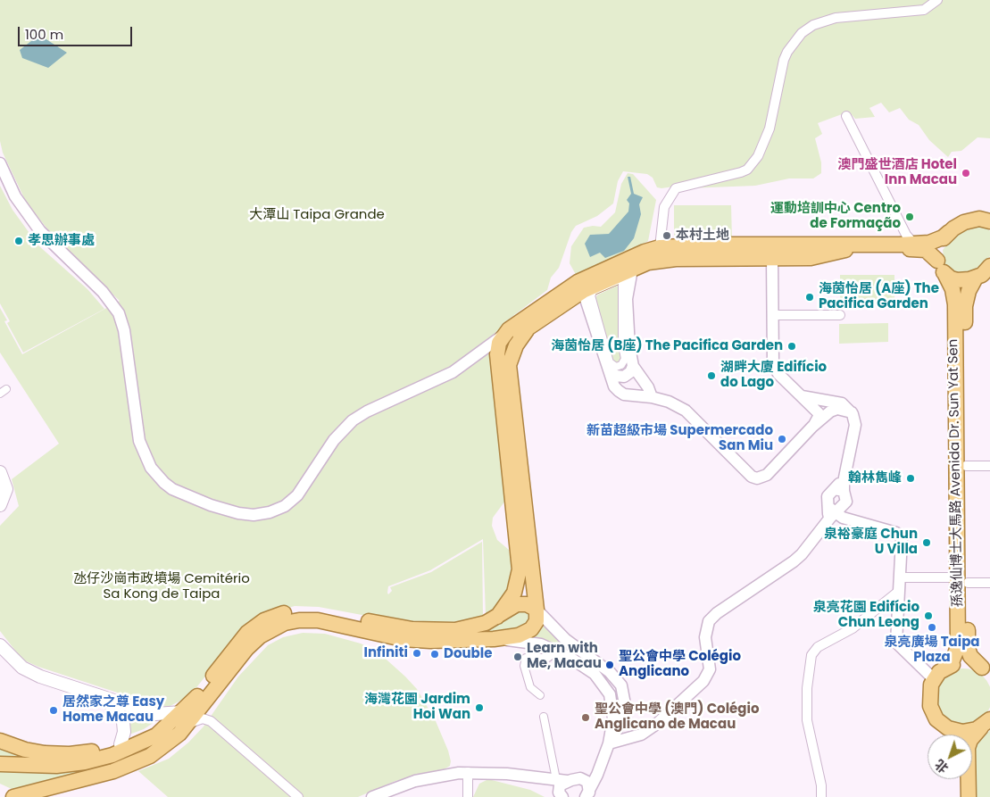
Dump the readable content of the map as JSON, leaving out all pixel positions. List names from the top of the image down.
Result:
{
  "streets": {
    "main road": ["孫逸仙博士大馬路 Avenida Dr. Sun Yat Sen"]
  },
  "parks": ["大潭山 Taipa Grande", "氹仔沙崗市政墳場 Cemitério Sa Kong de Taipa"],
  "places": [
    "澳門盛世酒店 Hotel Inn Macau",
    "運動培訓中心 Centro de Formação",
    "本村土地",
    "孝思辦事處",
    "海茵怡居 (A座) The Pacifica Garden",
    "海茵怡居 (B座) The Pacifica Garden",
    "湖畔大廈 Edifício do Lago",
    "新苗超級市場 Supermercado San Miu",
    "翰林雋峰",
    "泉裕豪庭 Chun U Villa",
    "泉亮花園 Edifício Chun Leong",
    "泉亮廣場 Taipa Plaza",
    "Infiniti",
    "Double",
    "Learn with Me, Macau",
    "聖公會中學 Colégio Anglicano",
    "海灣花園 Jardim Hoi Wan",
    "居然家之尊 Easy Home Macau",
    "聖公會中學 (澳門) Colégio Anglicano de Macau"
  ],
  "scale_bar": "100 m",
  "north": "bottom left"
}
